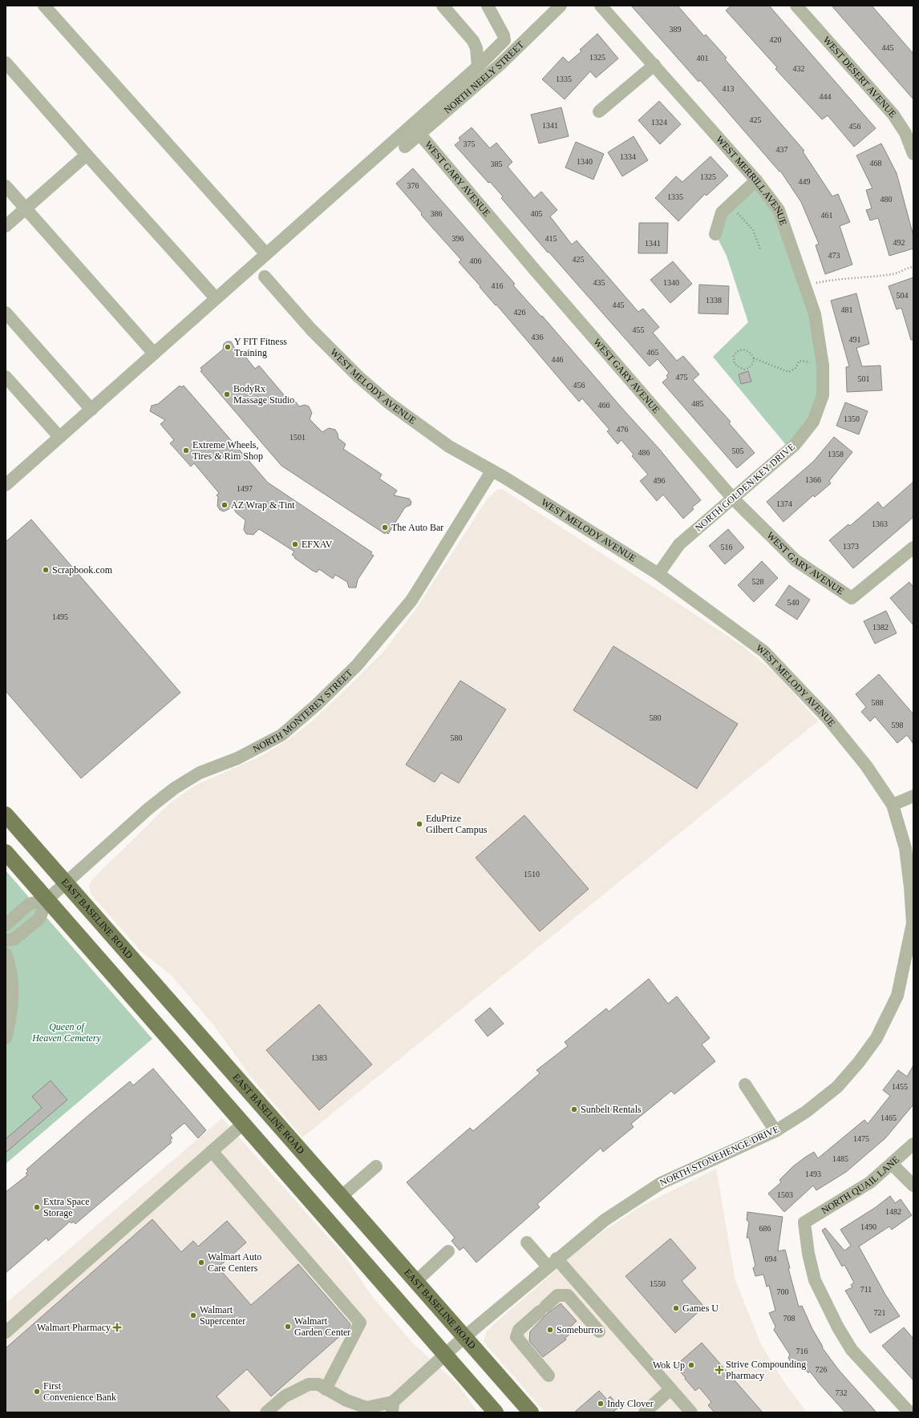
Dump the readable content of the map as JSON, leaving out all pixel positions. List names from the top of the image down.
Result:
{
  "streets": {
    "main road": ["EAST BASELINE ROAD"],
    "street": [
      "WEST DESERT AVENUE",
      "NORTH NEELY STREET",
      "WEST GARY AVENUE",
      "WEST MERRILL AVENUE",
      "WEST MELODY AVENUE",
      "NORTH GOLDEN KEY DRIVE",
      "NORTH MONTEREY STREET",
      "NORTH STONEHENGE DRIVE",
      "NORTH QUAIL LANE"
    ]
  },
  "crossings": [
    ["NORTH NEELY STREET", "WEST GARY AVENUE"],
    ["WEST GARY AVENUE", "NORTH GOLDEN KEY DRIVE"],
    ["WEST MERRILL AVENUE", "NORTH GOLDEN KEY DRIVE"],
    ["WEST MELODY AVENUE", "NORTH GOLDEN KEY DRIVE"],
    ["WEST MELODY AVENUE", "NORTH MONTEREY STREET"],
    ["WEST MELODY AVENUE", "NORTH STONEHENGE DRIVE"],
    ["NORTH MONTEREY STREET", "EAST BASELINE ROAD"],
    ["EAST BASELINE ROAD", "NORTH STONEHENGE DRIVE"]
  ],
  "parks": ["Queen of Heaven Cemetery"],
  "places": {
    "other": [
      "Y FIT Fitness Training",
      "BodyRx Massage Studio",
      "Extreme Wheels, Tires & Rim Shop",
      "AZ Wrap & Tint",
      "The Auto Bar",
      "EFXAV",
      "Scrapbook.com",
      "EduPrize Gilbert Campus",
      "Sunbelt Rentals",
      "Extra Space Storage",
      "Walmart Auto Care Centers",
      "Games U",
      "Walmart Supercenter",
      "Walmart Garden Center",
      "Someburros",
      "Wok Up",
      "First Convenience Bank",
      "Indy Clover"
    ],
    "health": ["Walmart Pharmacy", "Strive Compounding Pharmacy"]
  },
  "house_numbers": [
    "389",
    "420",
    "445",
    "1325",
    "401",
    "432",
    "1335",
    "413",
    "444",
    "425",
    "1324",
    "1341",
    "456",
    "375",
    "437",
    "1334",
    "1340",
    "468",
    "385",
    "1325",
    "449",
    "376",
    "1335",
    "480",
    "386",
    "405",
    "461",
    "396",
    "415",
    "492",
    "1341",
    "473",
    "425",
    "406",
    "435",
    "1340",
    "416",
    "504",
    "1338",
    "445",
    "481",
    "426",
    "455",
    "436",
    "491",
    "465",
    "446",
    "475",
    "501",
    "456",
    "485",
    "466",
    "1350",
    "476",
    "1501",
    "505",
    "486",
    "1358",
    "1366",
    "496",
    "1497",
    "1374",
    "1363",
    "1373",
    "516",
    "528",
    "540",
    "1495",
    "1382",
    "588",
    "580",
    "598",
    "580",
    "1510",
    "1383",
    "1455",
    "1465",
    "1475",
    "1485",
    "1493",
    "1503",
    "1482",
    "1490",
    "686",
    "694",
    "1550",
    "711",
    "700",
    "721",
    "708",
    "716",
    "726",
    "732"
  ]
}
